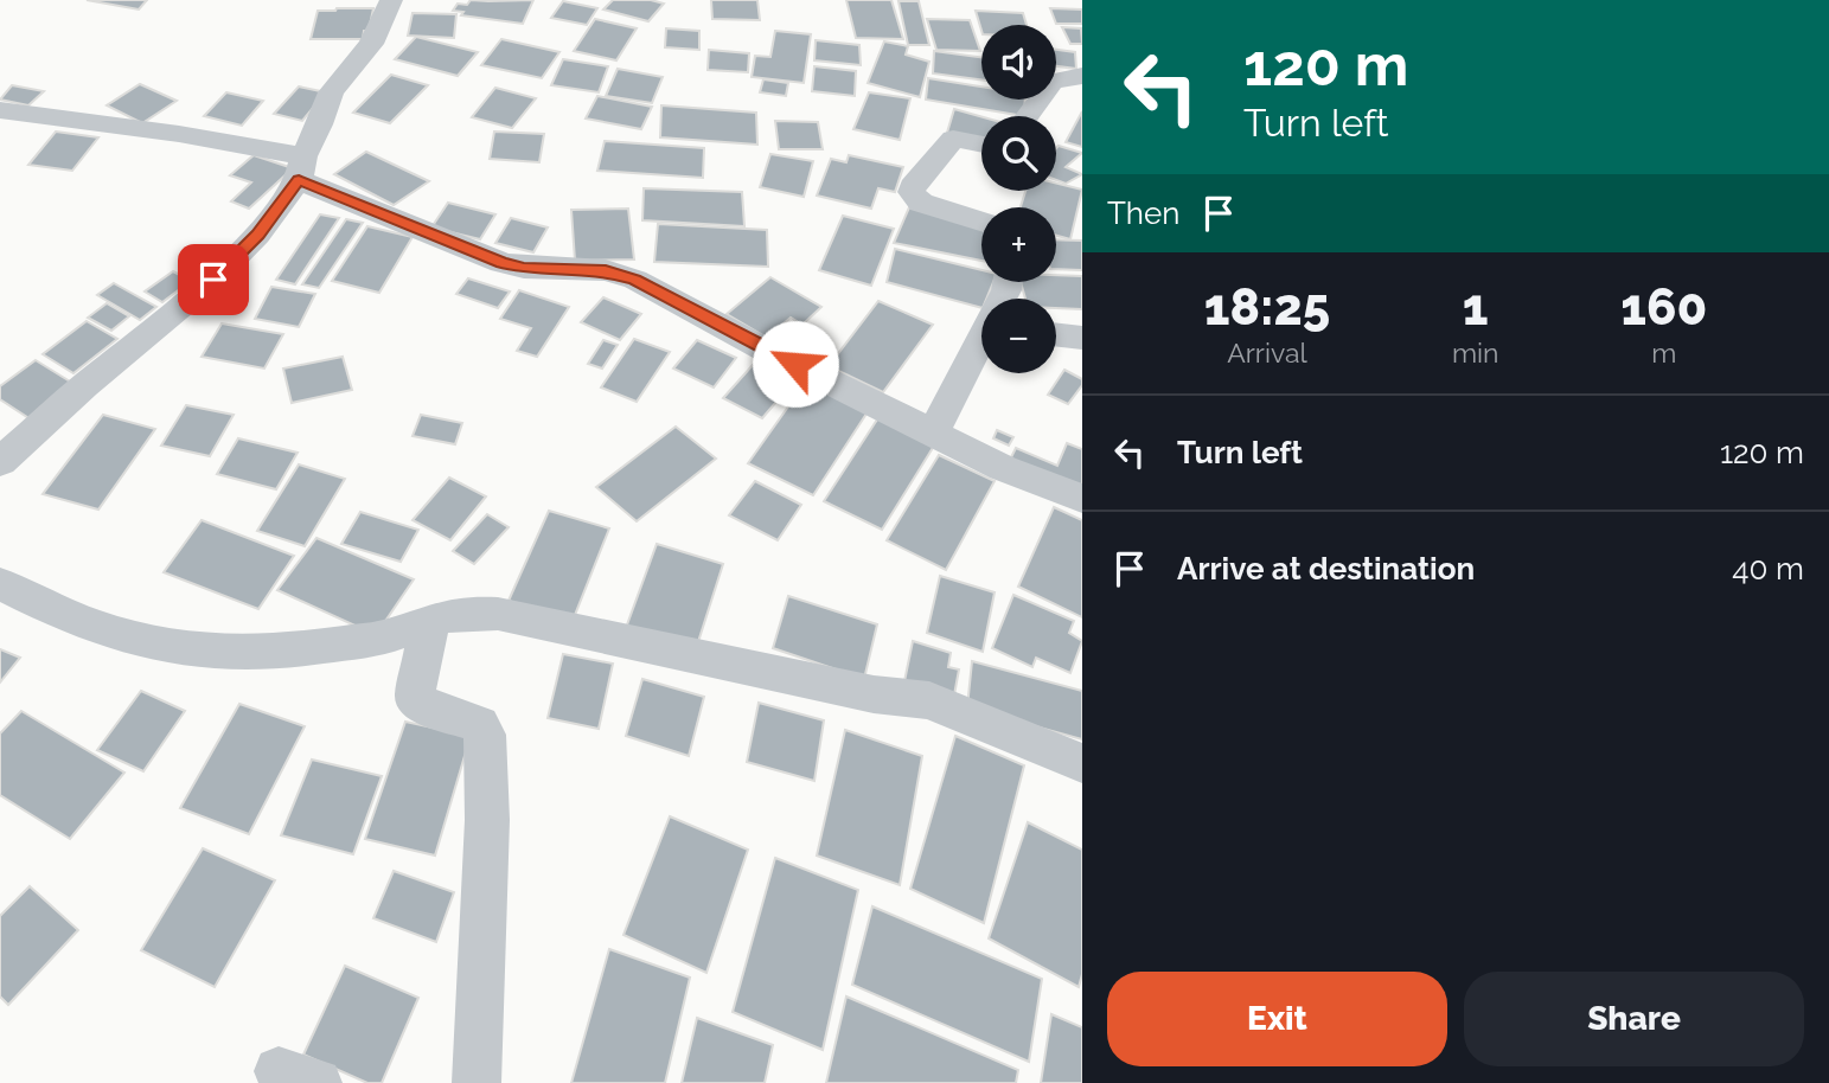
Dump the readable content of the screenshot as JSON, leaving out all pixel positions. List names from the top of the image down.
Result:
{
  "page": {
    "turn": ["120 m", "Turn left"],
    "map_buttons": ["+", "−"],
    "then": "Then",
    "eta": [
      "18:25",
      "Arrival",
      "1",
      "min",
      "160",
      "m"
    ],
    "list": [
      {
        "name": "Turn left",
        "value": "120 m"
      },
      {
        "name": "Arrive at destination",
        "value": "40 m"
      }
    ],
    "buttons": ["Exit", "Share"]
  }
}
